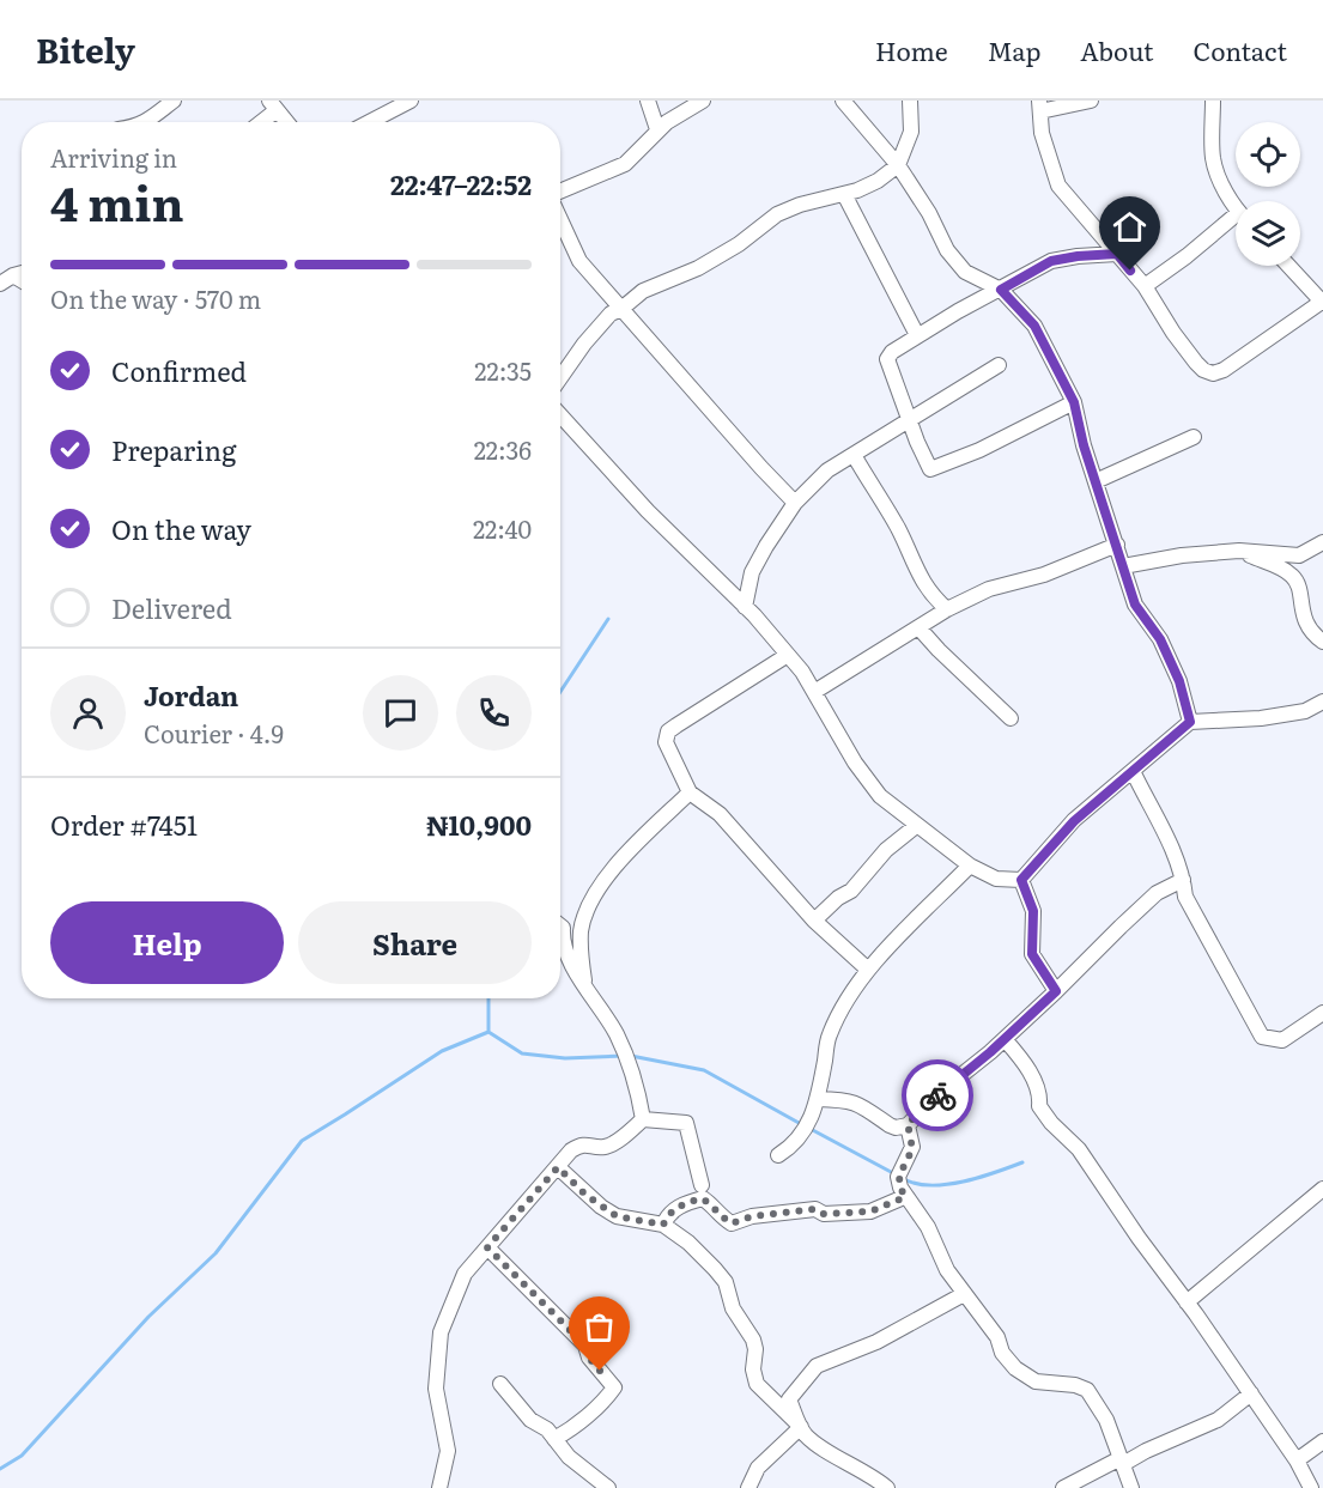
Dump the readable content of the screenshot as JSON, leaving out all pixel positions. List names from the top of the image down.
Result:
{
  "page": {
    "header": "Bitely",
    "nav": [
      "Home",
      "Map",
      "About",
      "Contact"
    ],
    "heading": ["4 min", "Arriving in", "22:47–22:52"],
    "panel": [
      "Jordan",
      "Courier · 4.9",
      "Order #7451",
      "₦10,900"
    ],
    "bar": "On the way · 570 m",
    "list": [
      ["Confirmed", "22:35"],
      ["Preparing", "22:36"],
      ["On the way", "22:40"],
      "Delivered"
    ],
    "buttons": ["Help", "Share"]
  }
}
